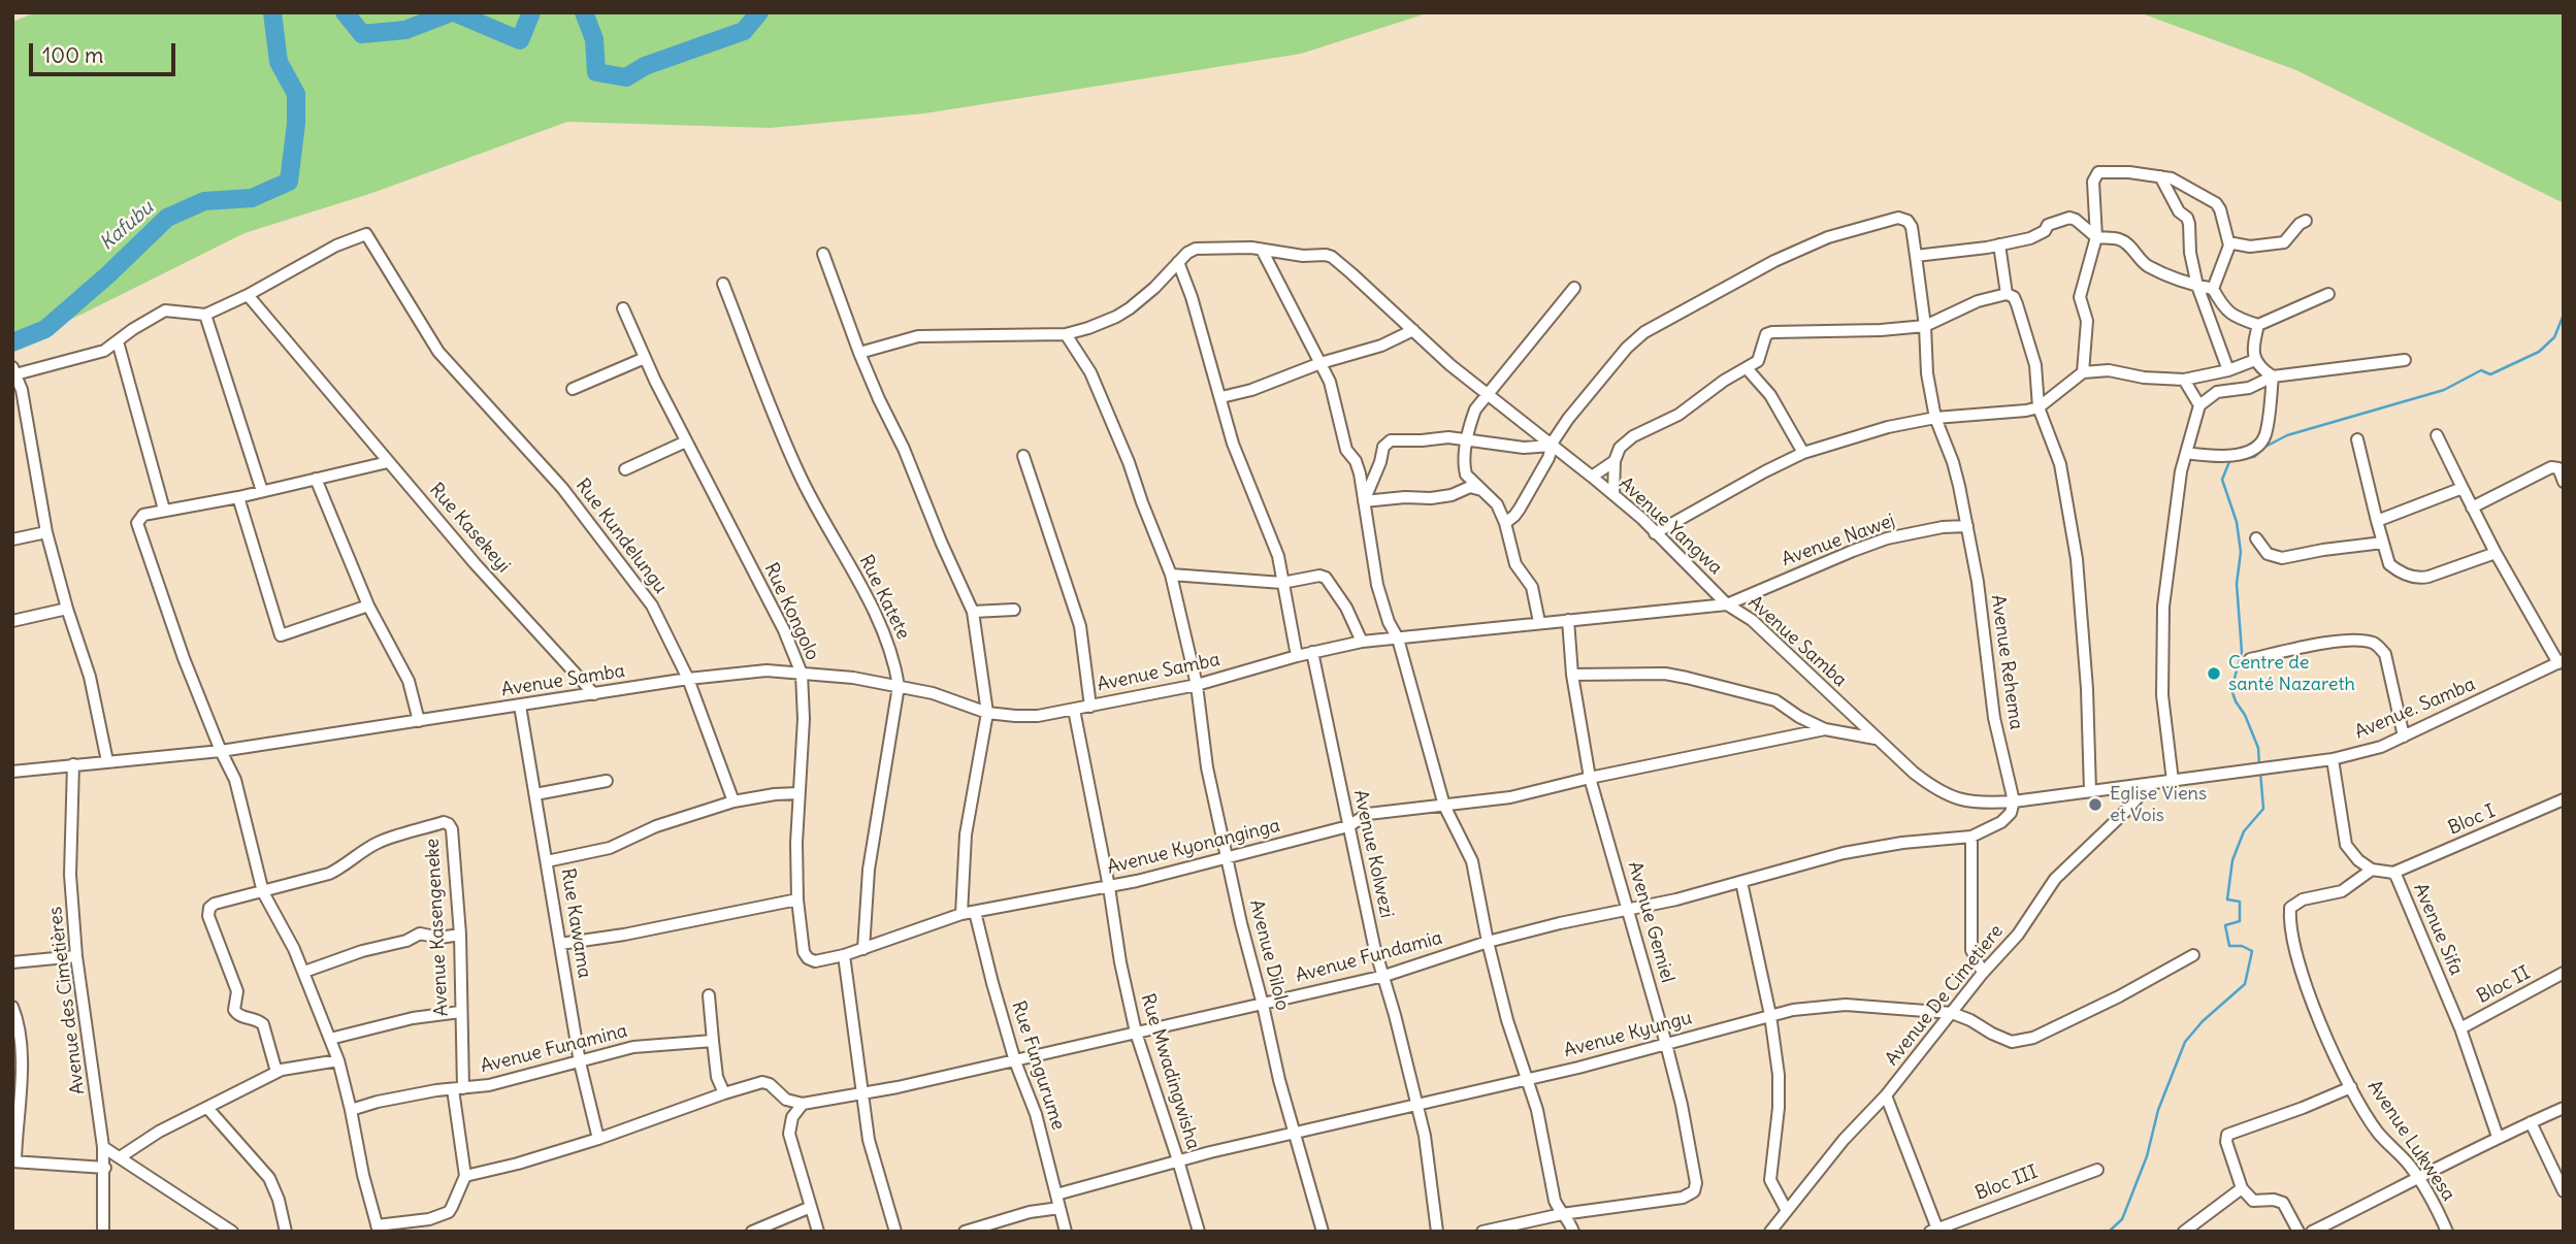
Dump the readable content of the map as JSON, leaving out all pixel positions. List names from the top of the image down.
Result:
{
  "streets": {
    "street": [
      "Avenue Yangwa",
      "Rue Kasekeyi",
      "Rue Kundelungu",
      "Avenue Nawej",
      "Rue Katete",
      "Rue Kongolo",
      "Avenue Samba",
      "Avenue Rehema",
      "Avenue. Samba",
      "Bloc I",
      "Avenue Kyonanginga",
      "Avenue Kolwezi",
      "Avenue Gemiel",
      "Rue Kawama",
      "Avenue Kasengeneke",
      "Avenue Sifa",
      "Avenue Dilolo",
      "Avenue Fundamia",
      "Bloc II",
      "Avenue De Cimetiere",
      "Avenue des Cimetières",
      "Avenue Kyungu",
      "Avenue Funamina",
      "Rue Fungurume",
      "Rue Mwadingwisha",
      "Avenue Lukwesa",
      "Bloc III"
    ]
  },
  "crossings": [
    ["Avenue Yangwa", "Avenue Nawej"],
    ["Avenue Yangwa", "Avenue Samba"],
    ["Avenue Yangwa", "Avenue Rehema"],
    ["Rue Kasekeyi", "Rue Kundelungu"],
    ["Rue Kasekeyi", "Avenue Samba"],
    ["Rue Kundelungu", "Avenue Samba"],
    ["Avenue Nawej", "Avenue Samba"],
    ["Avenue Nawej", "Avenue Rehema"],
    ["Rue Katete", "Avenue Samba"],
    ["Rue Katete", "Avenue Kyonanginga"],
    ["Rue Kongolo", "Avenue Samba"],
    ["Rue Kongolo", "Avenue Kyonanginga"],
    ["Avenue Samba", "Avenue Rehema"],
    ["Avenue Samba", "Avenue. Samba"],
    ["Avenue Samba", "Avenue Kolwezi"],
    ["Avenue Samba", "Avenue Gemiel"],
    ["Avenue Samba", "Rue Kawama"],
    ["Avenue Samba", "Avenue Dilolo"],
    ["Avenue Samba", "Avenue Fundamia"],
    ["Avenue Samba", "Avenue De Cimetiere"],
    ["Avenue Samba", "Avenue des Cimetières"],
    ["Avenue Samba", "Rue Mwadingwisha"],
    ["Avenue Rehema", "Avenue Fundamia"],
    ["Bloc I", "Avenue Sifa"],
    ["Avenue Kyonanginga", "Avenue Kolwezi"],
    ["Avenue Kyonanginga", "Avenue Gemiel"],
    ["Avenue Kyonanginga", "Avenue Dilolo"],
    ["Avenue Kyonanginga", "Rue Fungurume"],
    ["Avenue Kyonanginga", "Rue Mwadingwisha"],
    ["Avenue Kolwezi", "Avenue Fundamia"],
    ["Avenue Kolwezi", "Avenue Kyungu"],
    ["Avenue Gemiel", "Avenue Fundamia"],
    ["Avenue Gemiel", "Avenue Kyungu"],
    ["Rue Kawama", "Avenue Funamina"],
    ["Avenue Kasengeneke", "Avenue Funamina"],
    ["Avenue Sifa", "Bloc II"],
    ["Avenue Sifa", "Avenue Lukwesa"],
    ["Avenue Dilolo", "Avenue Fundamia"],
    ["Avenue Dilolo", "Avenue Kyungu"],
    ["Avenue Fundamia", "Rue Fungurume"],
    ["Avenue Fundamia", "Rue Mwadingwisha"],
    ["Avenue De Cimetiere", "Avenue Kyungu"],
    ["Avenue Kyungu", "Rue Fungurume"],
    ["Avenue Kyungu", "Rue Mwadingwisha"]
  ],
  "water": ["Kafubu"],
  "places": ["Centre de santé Nazareth", "Eglise Viens et Vois"],
  "scale_bar": "100 m"
}
